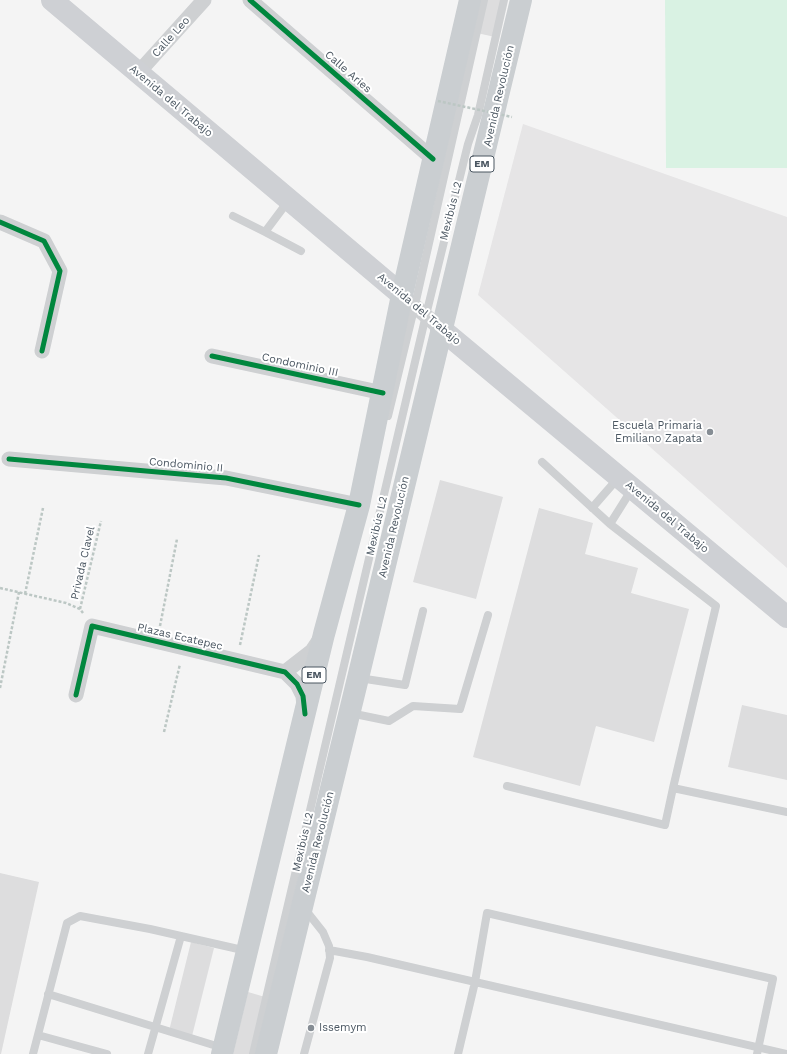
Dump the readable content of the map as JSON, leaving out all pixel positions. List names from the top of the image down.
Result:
{
  "streets": {
    "main road": ["Avenida Revolución", "Avenida del Trabajo", "EM"],
    "street": [
      "Calle Leo",
      "Calle Aries",
      "Condominio III",
      "Condominio II",
      "Plazas Ecatepec"
    ],
    "lane": ["Mexibús L2"],
    "path": ["Privada Clavel"]
  },
  "crossings": [
    ["Calle Leo", "Avenida del Trabajo"],
    ["Calle Aries", "Avenida Revolución"],
    ["Avenida Revolución", "Avenida del Trabajo"],
    ["Avenida Revolución", "Mexibús L2"],
    ["Avenida Revolución", "Condominio III"],
    ["Avenida Revolución", "Condominio II"],
    ["Avenida del Trabajo", "Mexibús L2"]
  ],
  "places": ["Escuela Primaria Emiliano Zapata", "Issemym"]
}
